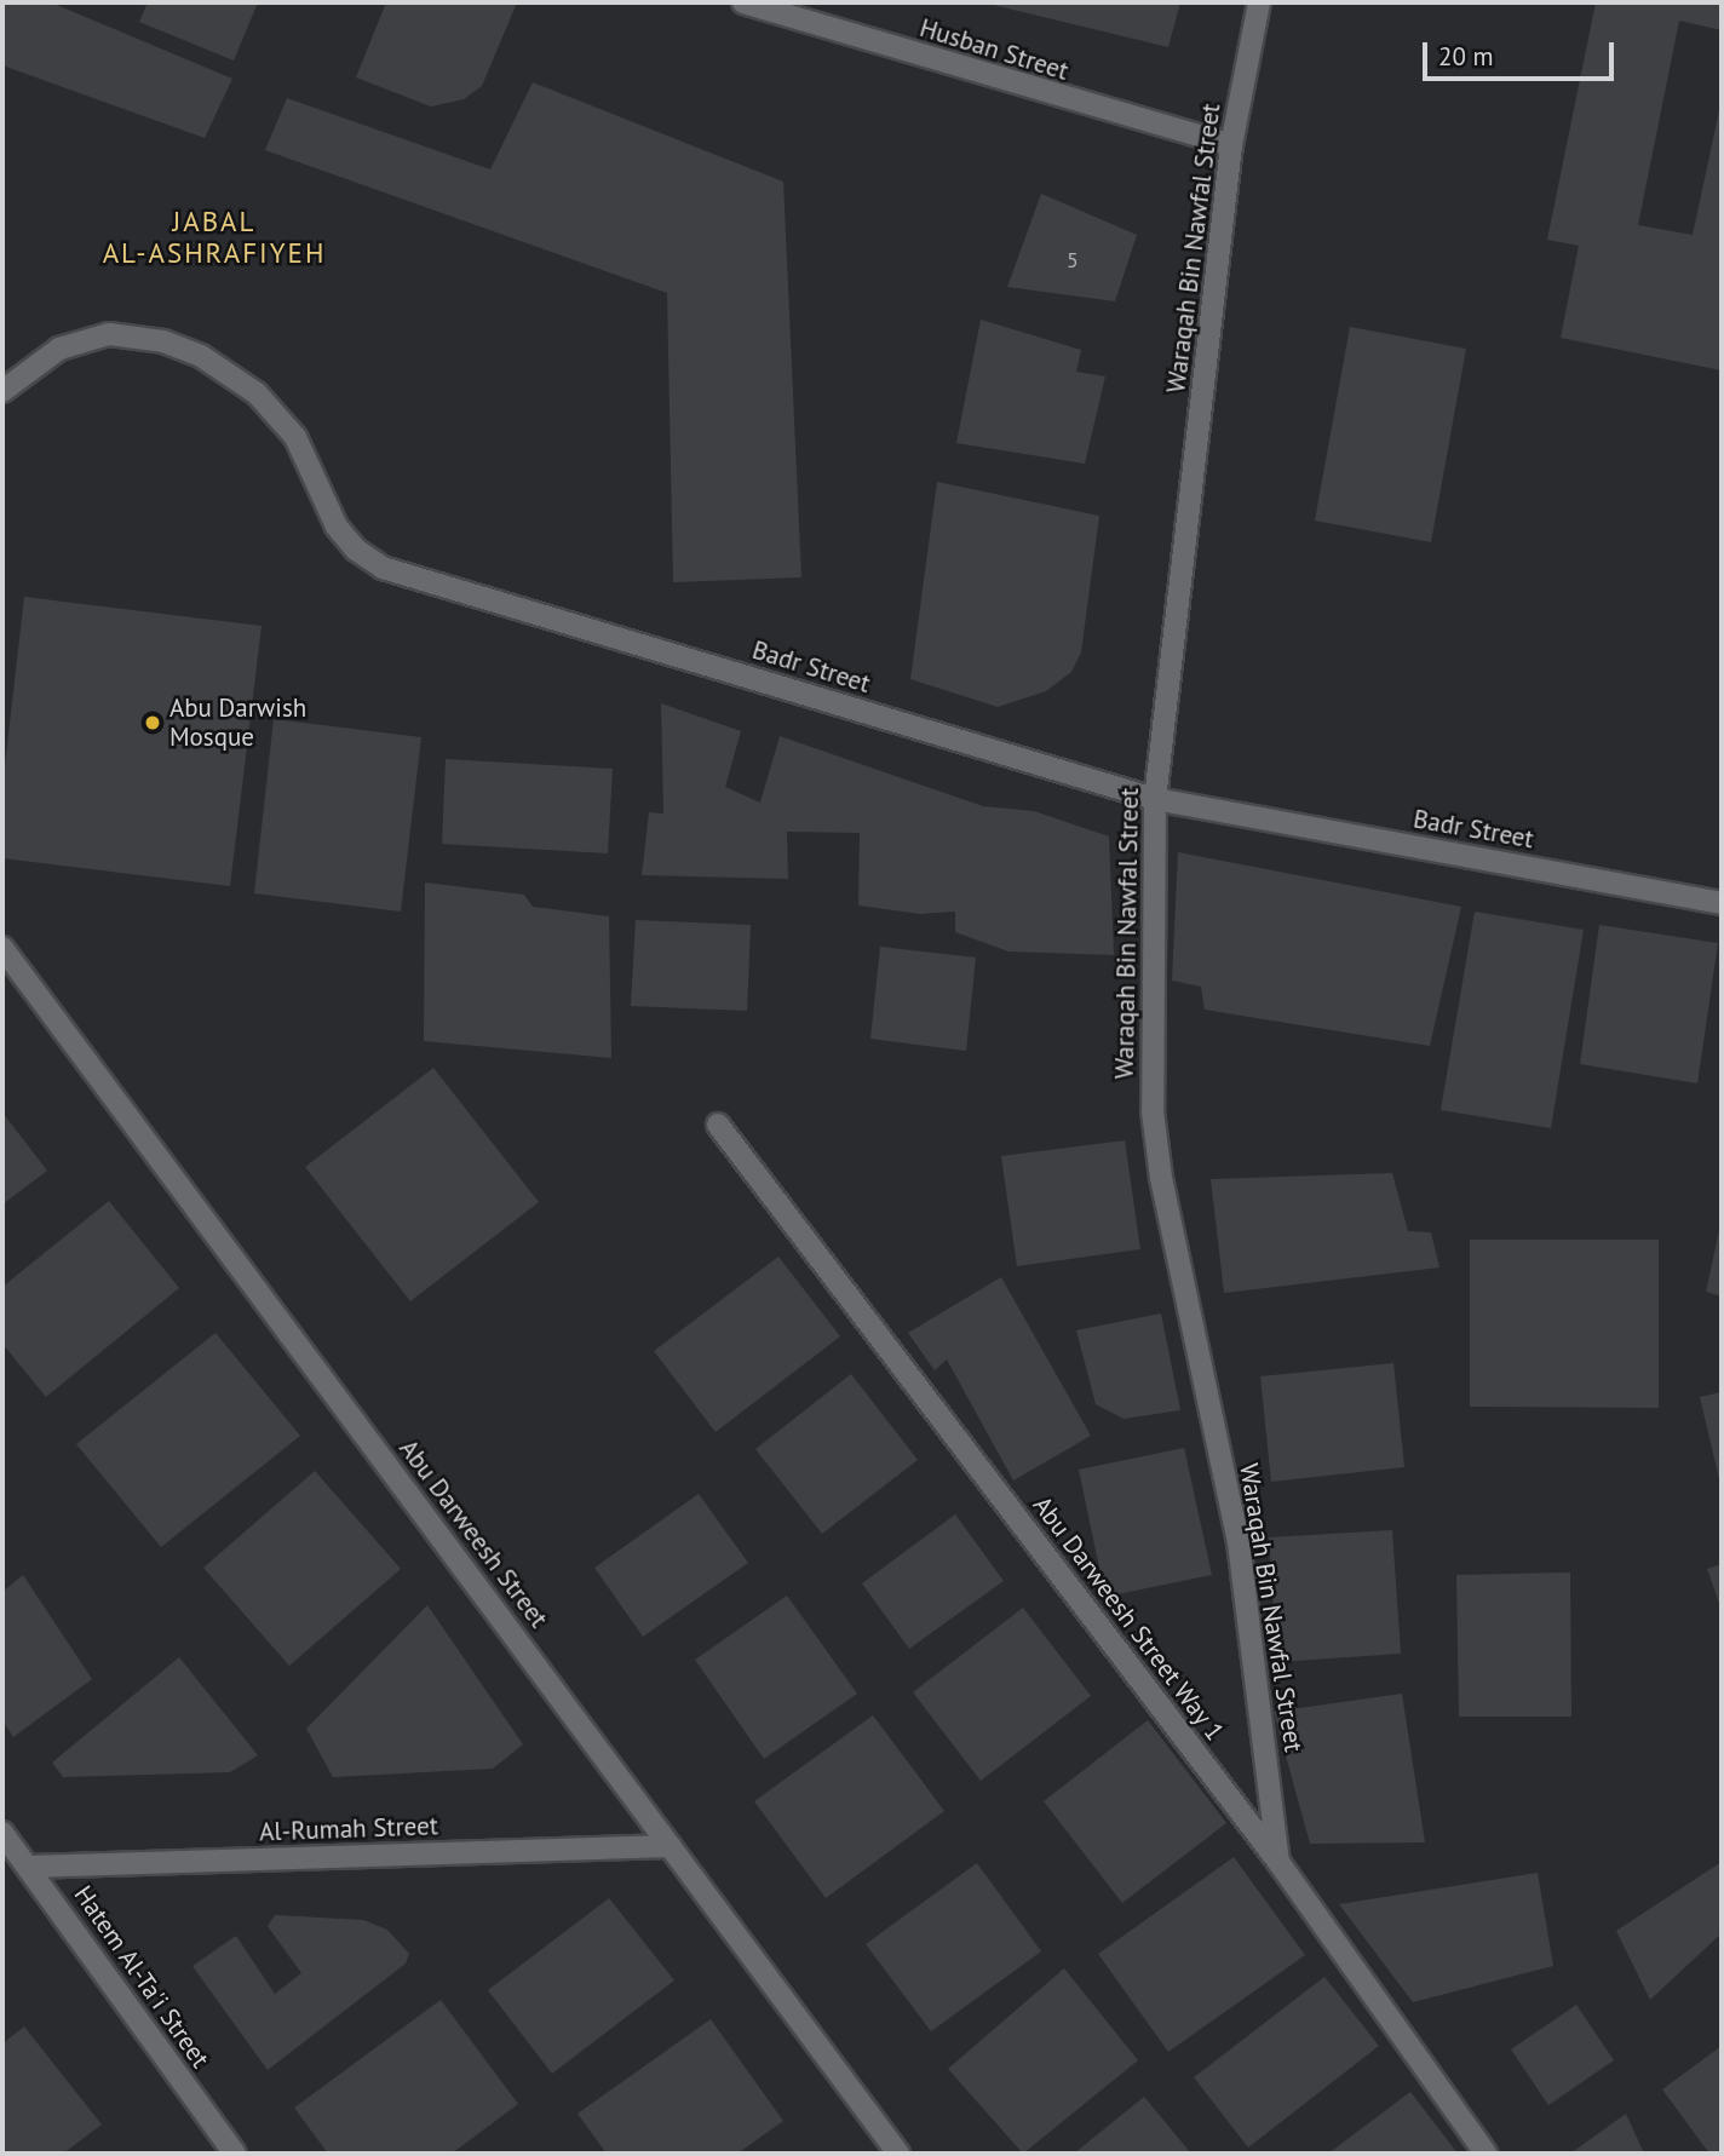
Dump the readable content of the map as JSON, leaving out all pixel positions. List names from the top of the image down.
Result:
{
  "streets": {
    "street": [
      "Husban Street",
      "Waraqah Bin Nawfal Street",
      "Badr Street",
      "Abu Darweesh Street",
      "Abu Darweesh Street Way 1",
      "Al-Rumah Street",
      "Hatem Al-Ta'i Street"
    ]
  },
  "crossings": [
    ["Husban Street", "Waraqah Bin Nawfal Street"],
    ["Waraqah Bin Nawfal Street", "Badr Street"],
    ["Waraqah Bin Nawfal Street", "Abu Darweesh Street Way 1"],
    ["Abu Darweesh Street", "Al-Rumah Street"],
    ["Al-Rumah Street", "Hatem Al-Ta'i Street"]
  ],
  "districts": ["JABAL AL-ASHRAFIYEH"],
  "places": ["Abu Darwish Mosque"],
  "house_numbers": ["5"],
  "scale_bar": "20 m"
}
